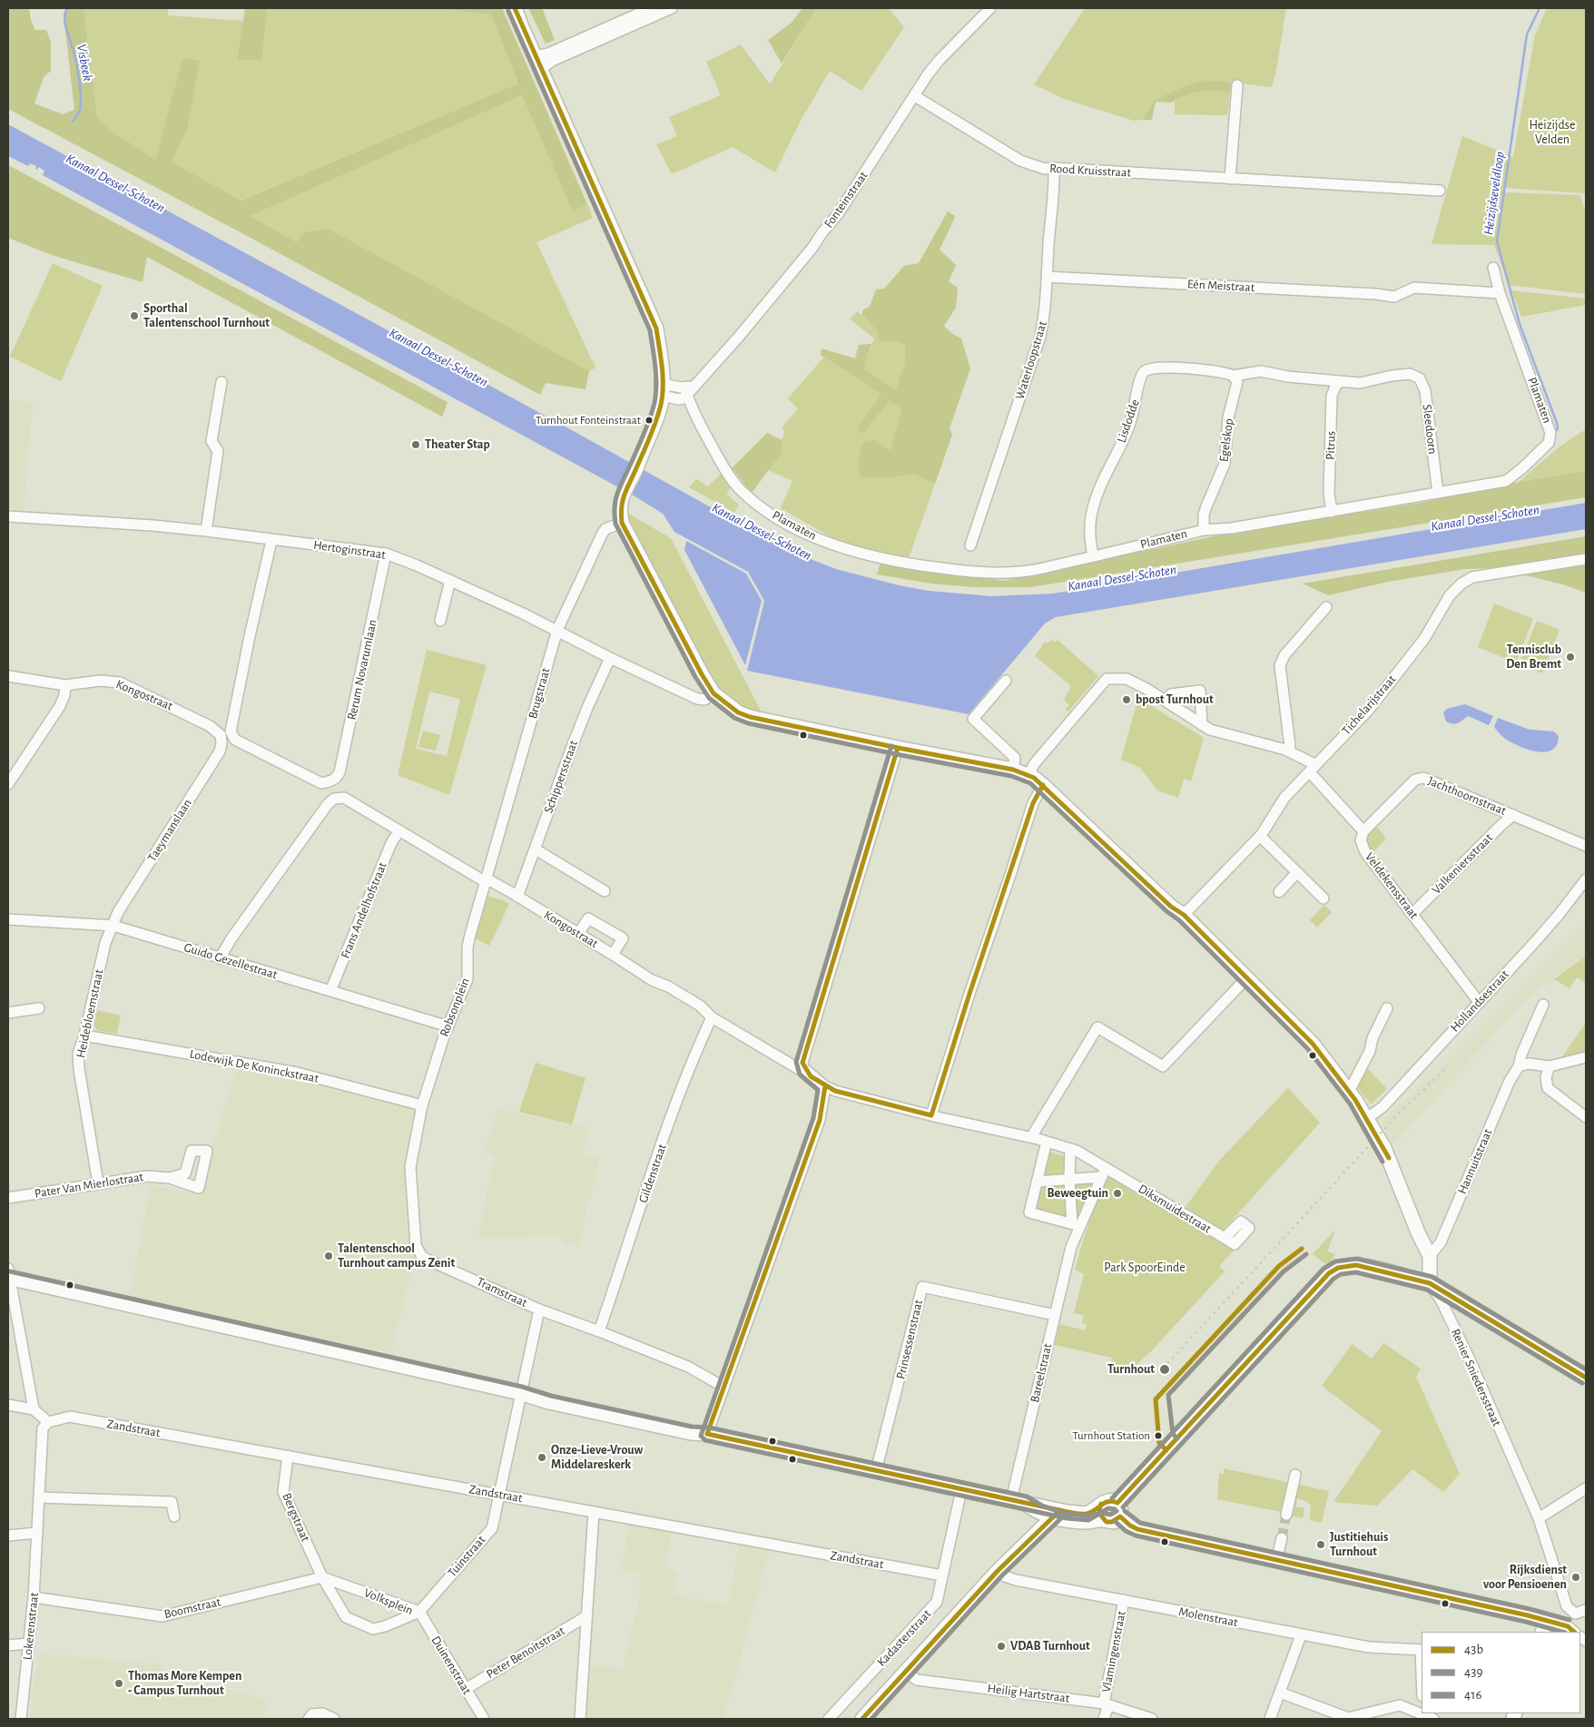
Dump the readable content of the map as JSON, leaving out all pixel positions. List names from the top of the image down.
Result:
{
  "streets": {
    "street": [
      "Rood Kruisstraat",
      "Fonteinstraat",
      "Eén Meistraat",
      "Waterloopstraat",
      "Plamaten",
      "Lisdodde",
      "Sleedoorn",
      "Egelskop",
      "Pitrus",
      "Hertoginstraat",
      "Rerum Novarumlaan",
      "Brugstraat",
      "Kongostraat",
      "Tichelarijstraat",
      "Schippersstraat",
      "Jachthoornstraat",
      "Taeymanslaan",
      "Valkeniersstraat",
      "Veldekensstraat",
      "Frans Andelhofstraat",
      "Guido Gezellestraat",
      "Hollandsestraat",
      "Robsonplein",
      "Heidebloemstraat",
      "Lodewijk De Koninckstraat",
      "Hannuitstraat",
      "Gildenstraat",
      "Pater Van Mierlostraat",
      "Diksmuidestraat",
      "Tramstraat",
      "Prinsessenstraat",
      "Bareelstraat",
      "Renier Sniedersstraat",
      "Zandstraat",
      "Bergstraat",
      "Tuinstraat",
      "Volksplein",
      "Boomstraat",
      "Molenstraat",
      "Lokerenstraat",
      "Kadasterstraat",
      "Vlamingenstraat",
      "Peter Benoitstraat",
      "Duinenstraat",
      "Heilig Hartstraat"
    ]
  },
  "crossings": [
    ["Rood Kruisstraat", "Fonteinstraat"],
    ["Rood Kruisstraat", "Waterloopstraat"],
    ["Fonteinstraat", "Plamaten"],
    ["Eén Meistraat", "Waterloopstraat"],
    ["Eén Meistraat", "Plamaten"],
    ["Plamaten", "Lisdodde"],
    ["Plamaten", "Sleedoorn"],
    ["Plamaten", "Egelskop"],
    ["Plamaten", "Pitrus"],
    ["Lisdodde", "Egelskop"],
    ["Sleedoorn", "Pitrus"],
    ["Hertoginstraat", "Rerum Novarumlaan"],
    ["Hertoginstraat", "Brugstraat"],
    ["Hertoginstraat", "Schippersstraat"],
    ["Brugstraat", "Kongostraat"],
    ["Brugstraat", "Robsonplein"],
    ["Kongostraat", "Schippersstraat"],
    ["Kongostraat", "Taeymanslaan"],
    ["Kongostraat", "Frans Andelhofstraat"],
    ["Kongostraat", "Guido Gezellestraat"],
    ["Kongostraat", "Robsonplein"],
    ["Kongostraat", "Gildenstraat"],
    ["Jachthoornstraat", "Valkeniersstraat"],
    ["Jachthoornstraat", "Veldekensstraat"],
    ["Taeymanslaan", "Guido Gezellestraat"],
    ["Taeymanslaan", "Heidebloemstraat"],
    ["Valkeniersstraat", "Veldekensstraat"],
    ["Veldekensstraat", "Hollandsestraat"],
    ["Frans Andelhofstraat", "Guido Gezellestraat"],
    ["Guido Gezellestraat", "Robsonplein"],
    ["Guido Gezellestraat", "Heidebloemstraat"],
    ["Robsonplein", "Lodewijk De Koninckstraat"],
    ["Robsonplein", "Tramstraat"],
    ["Heidebloemstraat", "Lodewijk De Koninckstraat"],
    ["Heidebloemstraat", "Pater Van Mierlostraat"],
    ["Lodewijk De Koninckstraat", "Tramstraat"],
    ["Gildenstraat", "Tramstraat"],
    ["Diksmuidestraat", "Bareelstraat"],
    ["Tramstraat", "Tuinstraat"],
    ["Prinsessenstraat", "Bareelstraat"],
    ["Zandstraat", "Bergstraat"],
    ["Zandstraat", "Tuinstraat"],
    ["Zandstraat", "Lokerenstraat"],
    ["Zandstraat", "Kadasterstraat"],
    ["Zandstraat", "Peter Benoitstraat"],
    ["Bergstraat", "Volksplein"],
    ["Bergstraat", "Boomstraat"],
    ["Tuinstraat", "Volksplein"],
    ["Tuinstraat", "Duinenstraat"],
    ["Volksplein", "Boomstraat"],
    ["Volksplein", "Duinenstraat"],
    ["Boomstraat", "Lokerenstraat"],
    ["Molenstraat", "Vlamingenstraat"],
    ["Vlamingenstraat", "Heilig Hartstraat"],
    ["Peter Benoitstraat", "Duinenstraat"]
  ],
  "water": ["Visbeek", "Kanaal Dessel-Schoten", "Heizijdseveldloop"],
  "parks": ["Heizijdse Velden", "Park SpoorEinde"],
  "places": [
    "Sporthal Talentenschool Turnhout",
    "Turnhout Fonteinstraat",
    "Theater Stap",
    "Tennisclub Den Bremt",
    "bpost Turnhout",
    "Beweegtuin",
    "Talentenschool Turnhout campus Zenit",
    "Turnhout",
    "Turnhout Station",
    "Onze-Lieve-Vrouw Middelareskerk",
    "Justitiehuis Turnhout",
    "Rijksdienst voor Pensioenen",
    "VDAB Turnhout",
    "Thomas More Kempen - Campus Turnhout"
  ],
  "lines": ["transit line 43b", "transit line 439", "transit line 416"],
  "legend": ["43b", "439", "416"]
}
